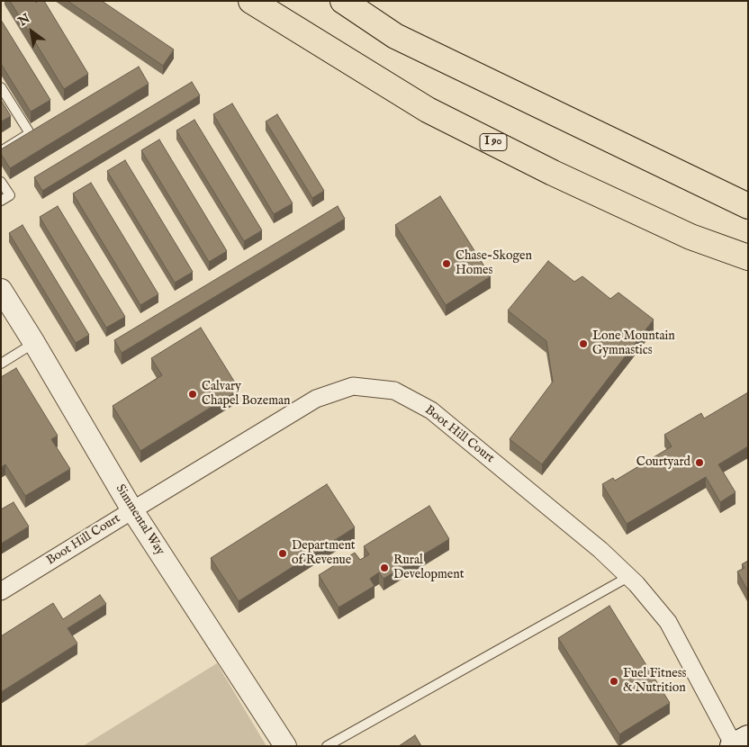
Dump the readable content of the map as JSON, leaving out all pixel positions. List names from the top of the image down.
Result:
{
  "streets": {
    "highway": ["I 90"],
    "street": ["Boot Hill Court", "Simmental Way"]
  },
  "crossings": [
    ["Boot Hill Court", "Simmental Way"]
  ],
  "places": [
    "Chase-Skogen Homes",
    "Lone Mountain Gymnastics",
    "Calvary Chapel Bozeman",
    "Courtyard",
    "Department of Revenue",
    "Rural Development",
    "Fuel Fitness & Nutrition"
  ],
  "north": "top left"
}
